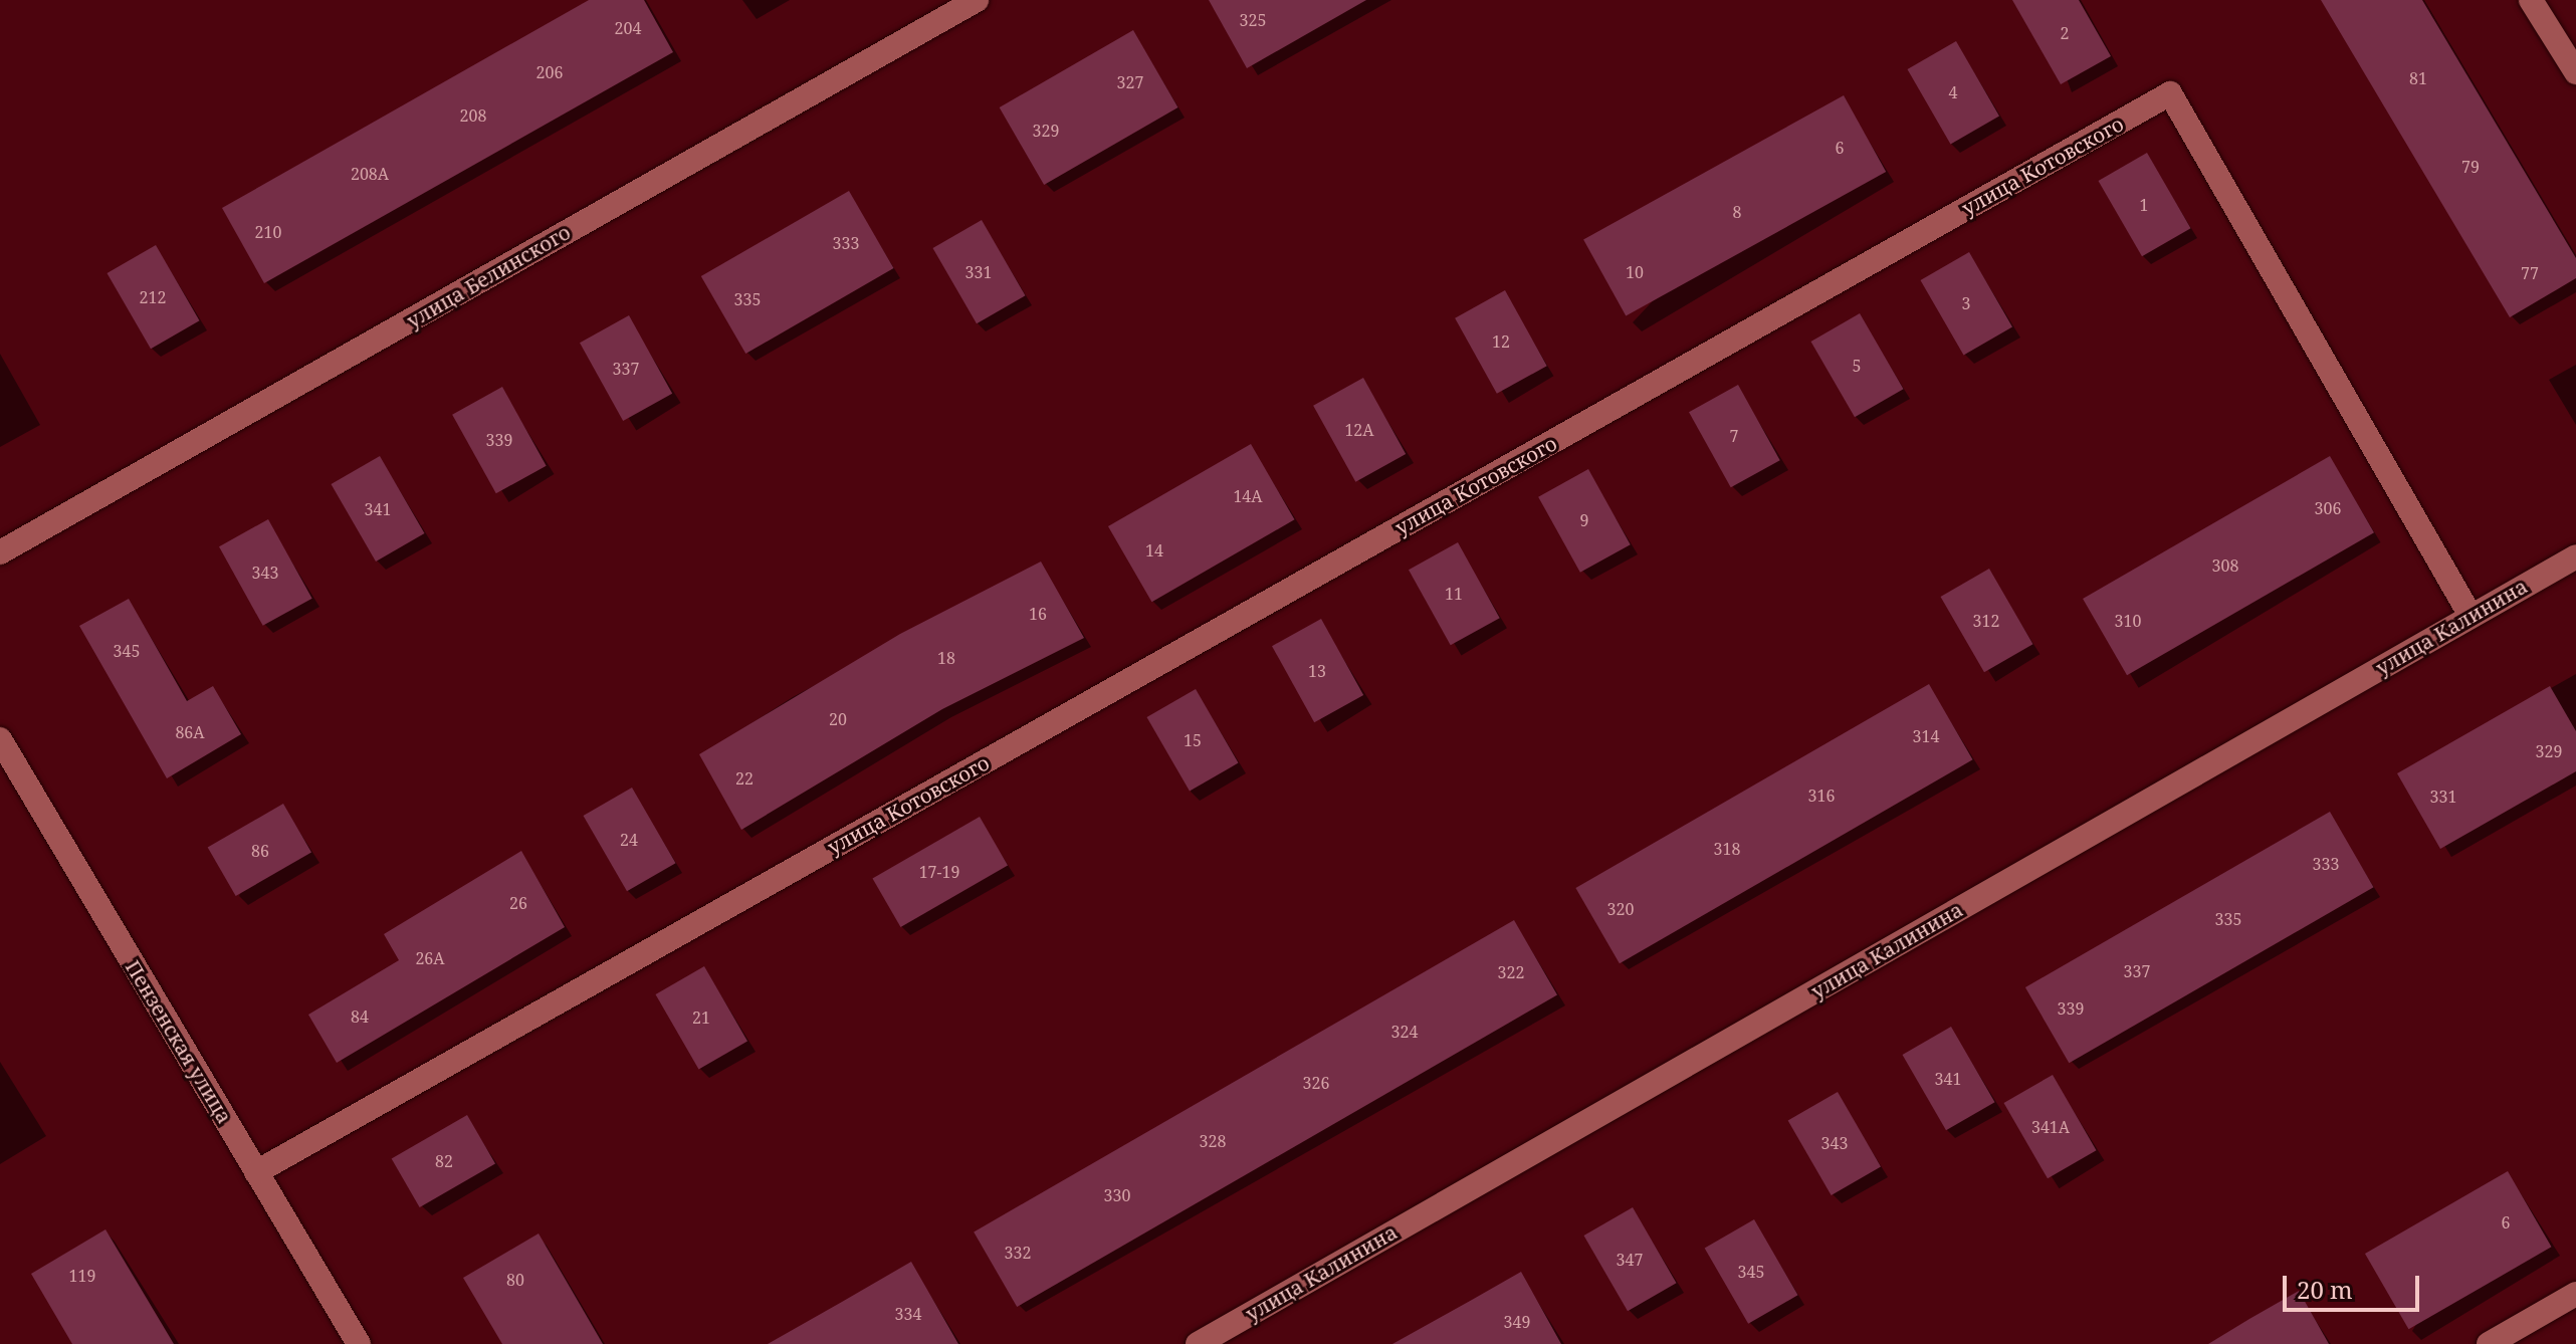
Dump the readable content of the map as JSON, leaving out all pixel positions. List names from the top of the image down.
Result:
{
  "streets": {
    "street": [
      "улица Котовского",
      "улица Белинского",
      "улица Калинина",
      "Пензенская улица"
    ]
  },
  "crossings": [
    ["улица Котовского", "улица Калинина"],
    ["улица Котовского", "Пензенская улица"]
  ],
  "house_numbers": [
    "325",
    "204",
    "2",
    "206",
    "81",
    "327",
    "4",
    "208",
    "329",
    "6",
    "79",
    "208А",
    "1",
    "8",
    "210",
    "333",
    "331",
    "10",
    "77",
    "212",
    "335",
    "3",
    "12",
    "5",
    "337",
    "12А",
    "7",
    "339",
    "14А",
    "306",
    "341",
    "9",
    "14",
    "308",
    "343",
    "11",
    "16",
    "312",
    "310",
    "345",
    "18",
    "13",
    "20",
    "86А",
    "314",
    "15",
    "329",
    "22",
    "316",
    "331",
    "24",
    "318",
    "86",
    "333",
    "17-19",
    "26",
    "320",
    "335",
    "26А",
    "337",
    "322",
    "339",
    "84",
    "21",
    "324",
    "341",
    "326",
    "341А",
    "328",
    "343",
    "82",
    "330",
    "6",
    "332",
    "347",
    "345",
    "119",
    "80",
    "334",
    "349"
  ],
  "scale_bar": "20 m"
}
